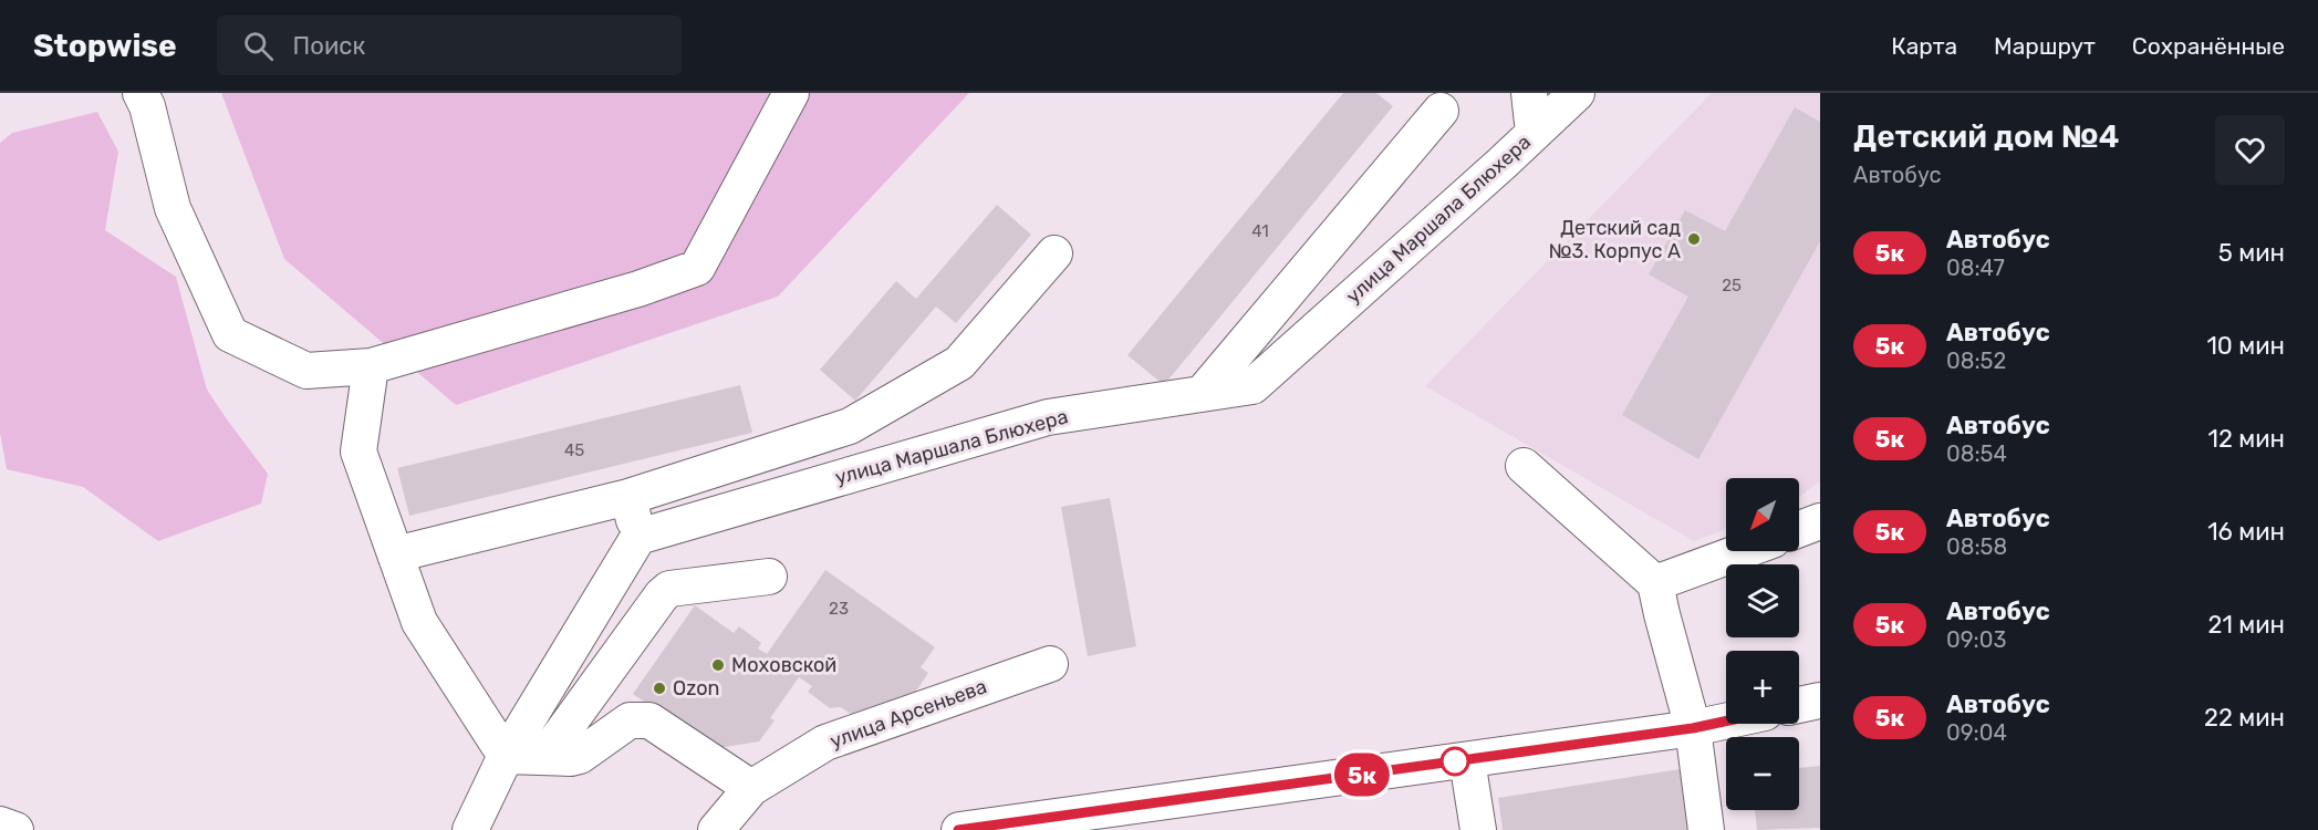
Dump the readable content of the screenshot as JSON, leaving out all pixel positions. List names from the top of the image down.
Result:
{
  "streets": {
    "street": ["улица Маршала Блюхера", "улица Арсеньева"]
  },
  "places": ["Детский сад №3. Корпус А", "Моховской", "Ozon"],
  "lines": ["bus line 5к"],
  "house_numbers": [
    "41",
    "25",
    "45",
    "23"
  ],
  "north": "bottom left",
  "page": {
    "header": "Stopwise",
    "search": "Поиск",
    "nav": ["Карта", "Маршрут", "Сохранённые"],
    "on_map": "5к",
    "heading": ["Детский дом №4", "Автобус"],
    "list": [
      {
        "mark": "5к",
        "name": "Автобус",
        "note": "08:47",
        "value": "5 мин"
      },
      {
        "mark": "5к",
        "name": "Автобус",
        "note": "08:52",
        "value": "10 мин"
      },
      {
        "mark": "5к",
        "name": "Автобус",
        "note": "08:54",
        "value": "12 мин"
      },
      {
        "mark": "5к",
        "name": "Автобус",
        "note": "08:58",
        "value": "16 мин"
      },
      {
        "mark": "5к",
        "name": "Автобус",
        "note": "09:03",
        "value": "21 мин"
      },
      {
        "mark": "5к",
        "name": "Автобус",
        "note": "09:04",
        "value": "22 мин"
      }
    ],
    "map_buttons": ["+", "−"]
  }
}
